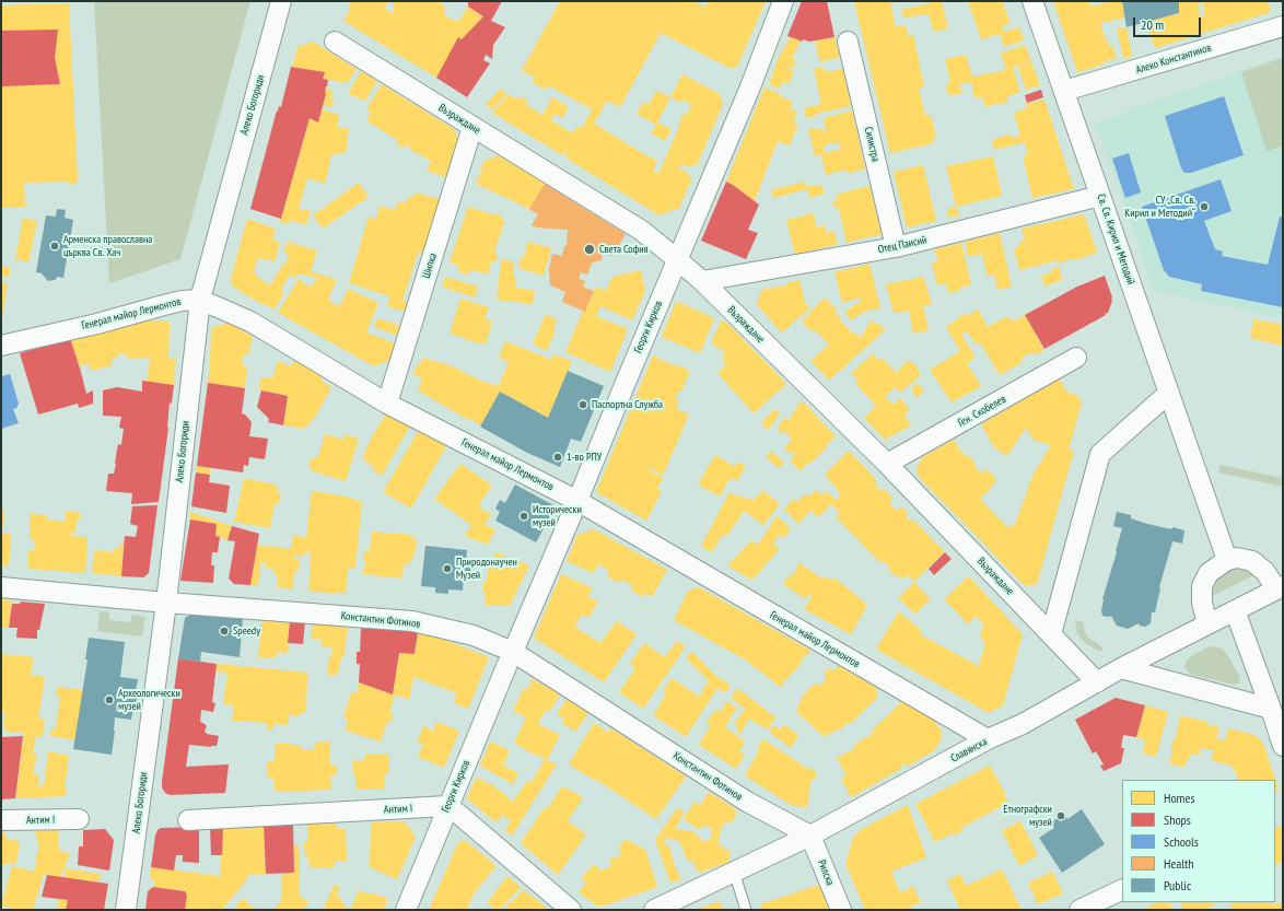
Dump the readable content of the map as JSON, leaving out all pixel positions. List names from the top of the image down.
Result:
{
  "streets": {
    "street": [
      "Алеко Константинов",
      "Алеко Богориди",
      "Възраждане",
      "Силистра",
      "Св. Св. Кирил и Методий",
      "Отец Паисий",
      "Шипка",
      "Генерал майор Лермонтов",
      "Георги Кирков",
      "Ген. Скобелев",
      "Константин Фотинов",
      "Славянска",
      "Антим I",
      "Рилска"
    ]
  },
  "crossings": [
    ["Алеко Константинов", "Св. Св. Кирил и Методий"],
    ["Алеко Богориди", "Генерал майор Лермонтов"],
    ["Алеко Богориди", "Константин Фотинов"],
    ["Възраждане", "Отец Паисий"],
    ["Възраждане", "Шипка"],
    ["Възраждане", "Георги Кирков"],
    ["Възраждане", "Ген. Скобелев"],
    ["Възраждане", "Славянска"],
    ["Силистра", "Отец Паисий"],
    ["Св. Св. Кирил и Методий", "Отец Паисий"],
    ["Шипка", "Генерал майор Лермонтов"],
    ["Генерал майор Лермонтов", "Георги Кирков"],
    ["Генерал майор Лермонтов", "Славянска"],
    ["Георги Кирков", "Константин Фотинов"],
    ["Георги Кирков", "Антим I"],
    ["Константин Фотинов", "Славянска"],
    ["Константин Фотинов", "Рилска"],
    ["Славянска", "Рилска"]
  ],
  "places": [
    "СУ „Св. Св. Кирил и Методий“",
    "Арменска православна църква Св. Хач",
    "Света София",
    "Паспортна Служба",
    "1-во РПУ",
    "Исторически музей",
    "Природонаучен Музей",
    "Speedy",
    "Археологически музей",
    "Етнографски музей"
  ],
  "legend": [
    "Homes",
    "Shops",
    "Schools",
    "Health",
    "Public"
  ],
  "scale_bar": "20 m"
}
